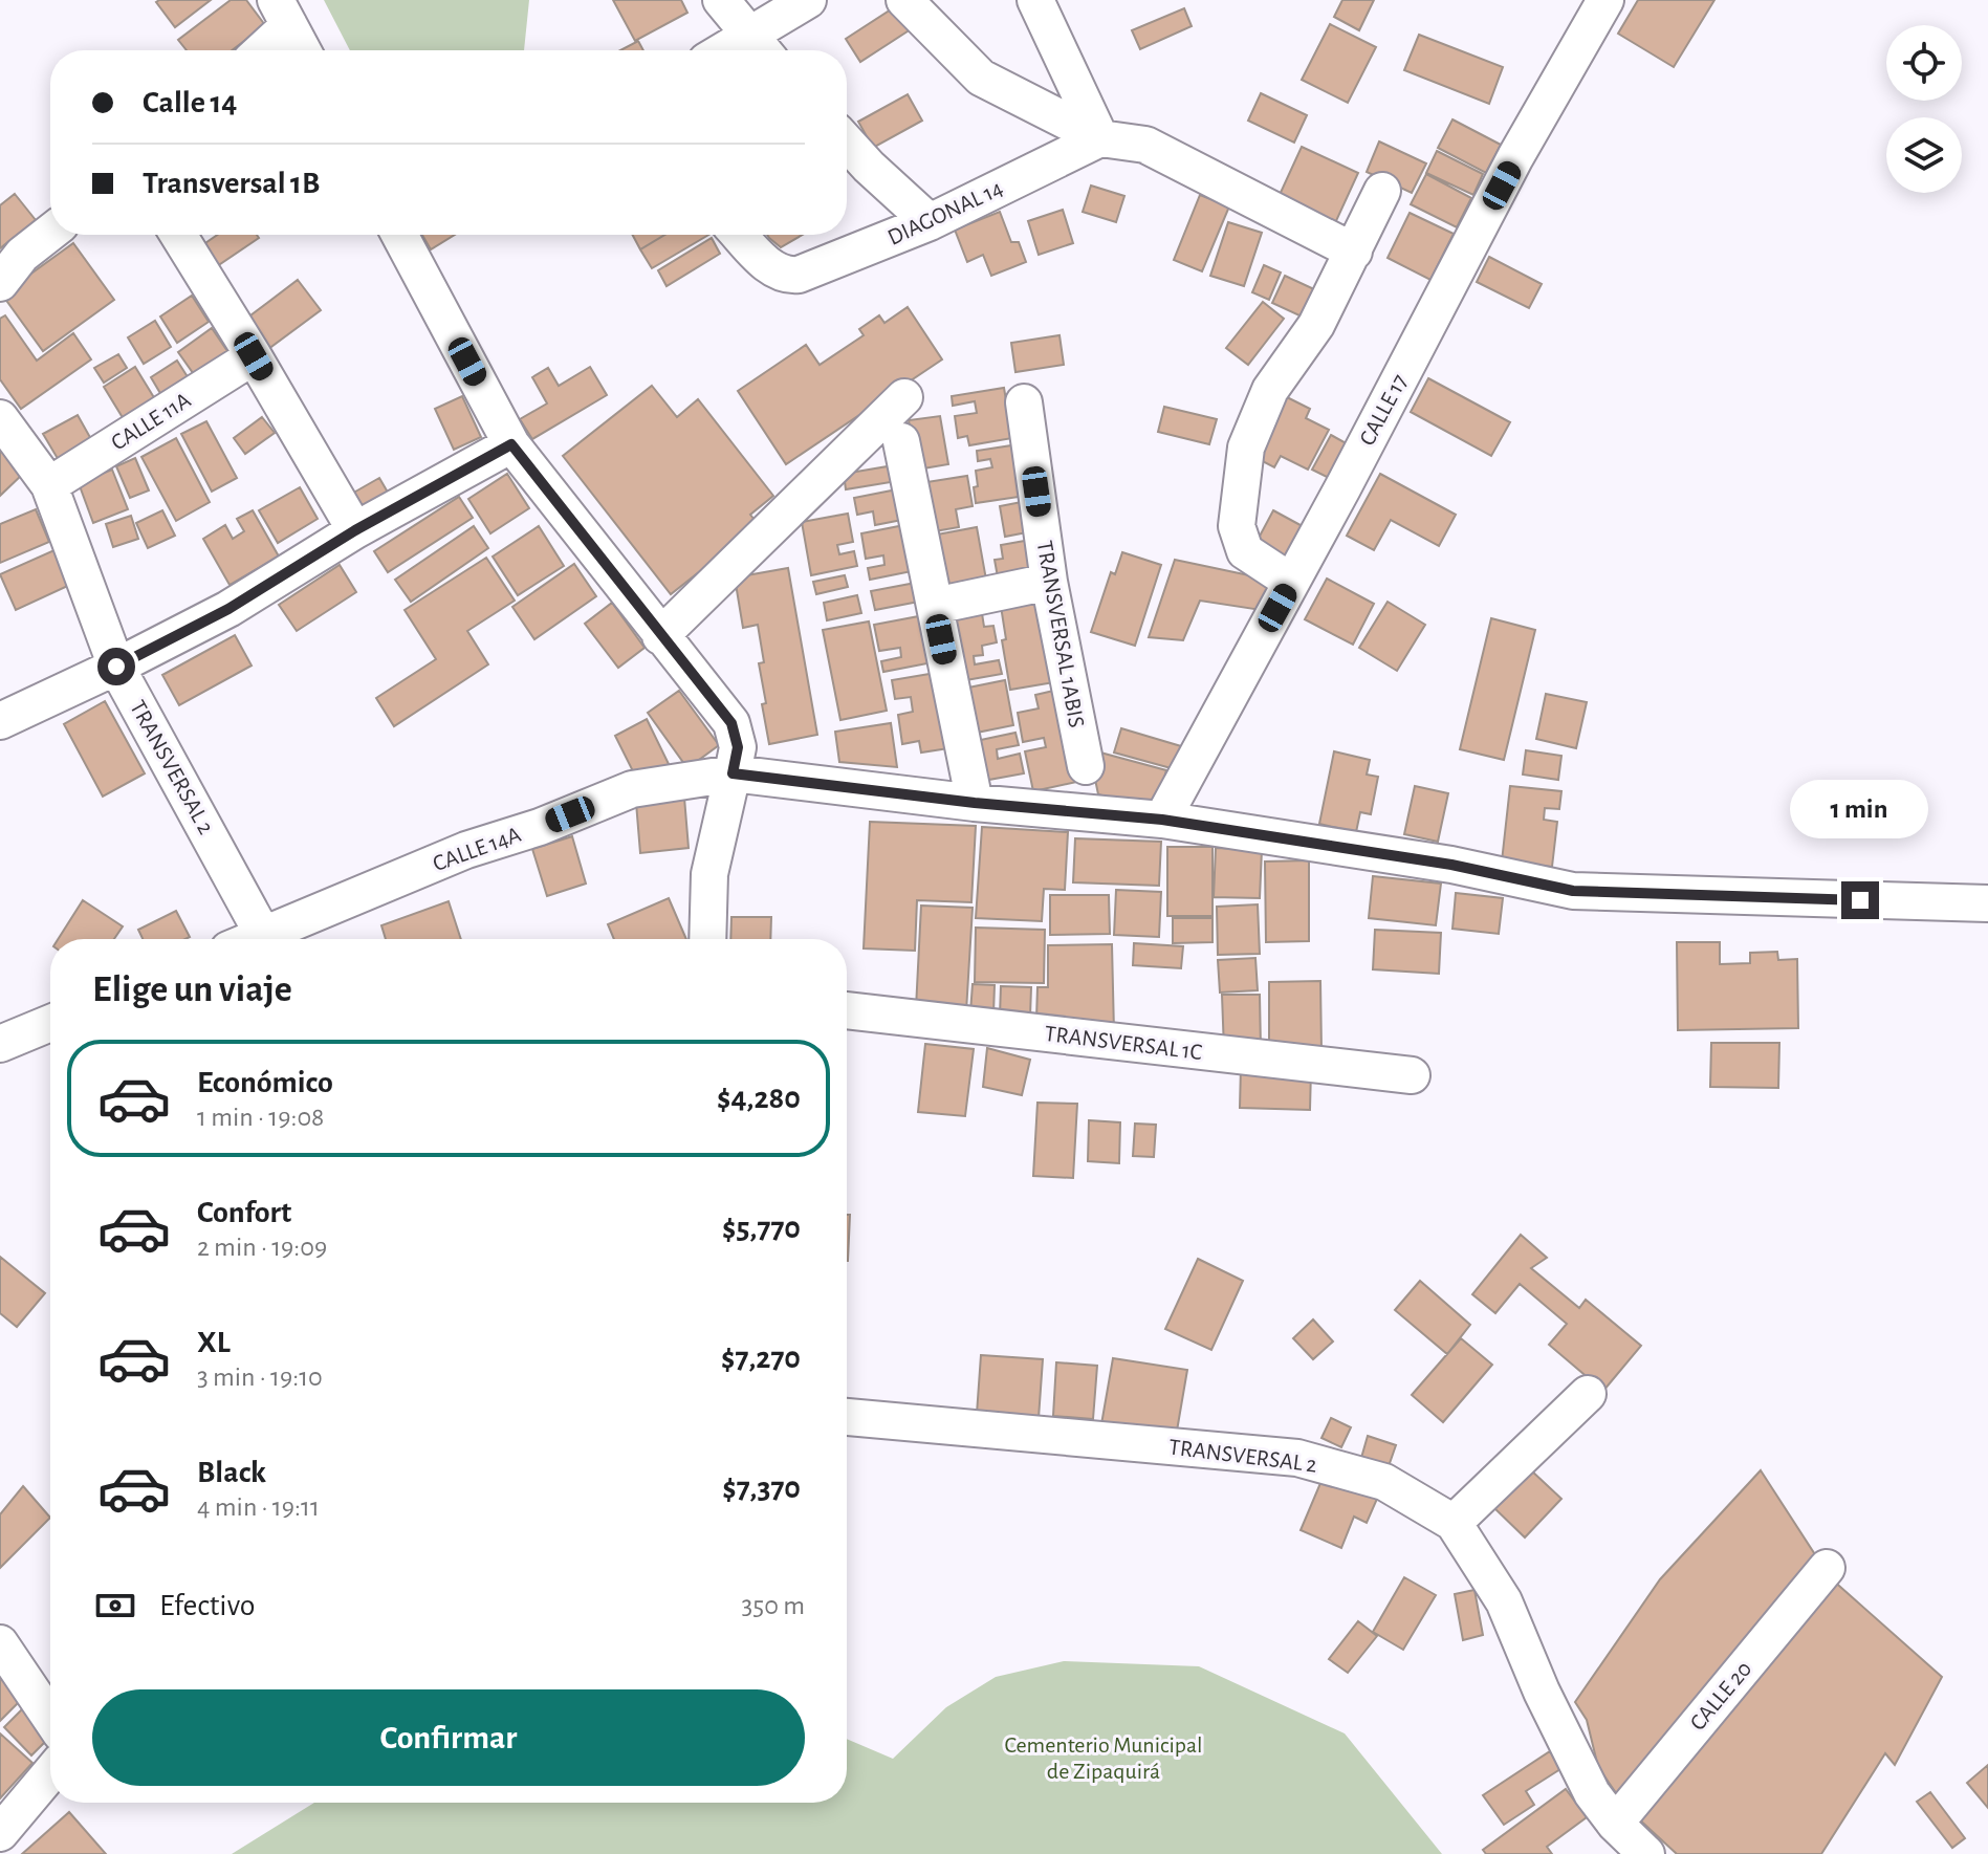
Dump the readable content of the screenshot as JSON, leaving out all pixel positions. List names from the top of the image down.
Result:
{
  "streets": {
    "street": [
      "DIAGONAL 14",
      "CALLE 17",
      "CALLE 11A",
      "TRANSVERSAL 1ABIS",
      "TRANSVERSAL 2",
      "CALLE 14A",
      "TRANSVERSAL 1C",
      "CALLE 20"
    ]
  },
  "crossings": [
    ["CALLE 17", "CALLE 14A"],
    ["CALLE 11A", "TRANSVERSAL 2"],
    ["TRANSVERSAL 2", "CALLE 14A"],
    ["TRANSVERSAL 2", "CALLE 20"]
  ],
  "parks": ["Cementerio Municipal de Zipaquirá"],
  "page": {
    "banner": ["Calle 14", "Transversal 1B"],
    "bubble": "1 min",
    "heading": "Elige un viaje",
    "list": [
      {
        "name": "Económico",
        "note": "1 min · 19:08",
        "value": "$4,280"
      },
      {
        "name": "Confort",
        "note": "2 min · 19:09",
        "value": "$5,770"
      },
      {
        "name": "XL",
        "note": "3 min · 19:10",
        "value": "$7,270"
      },
      {
        "name": "Black",
        "note": "4 min · 19:11",
        "value": "$7,370"
      }
    ],
    "pay": ["Efectivo", "350 m"],
    "buttons": "Confirmar"
  }
}
